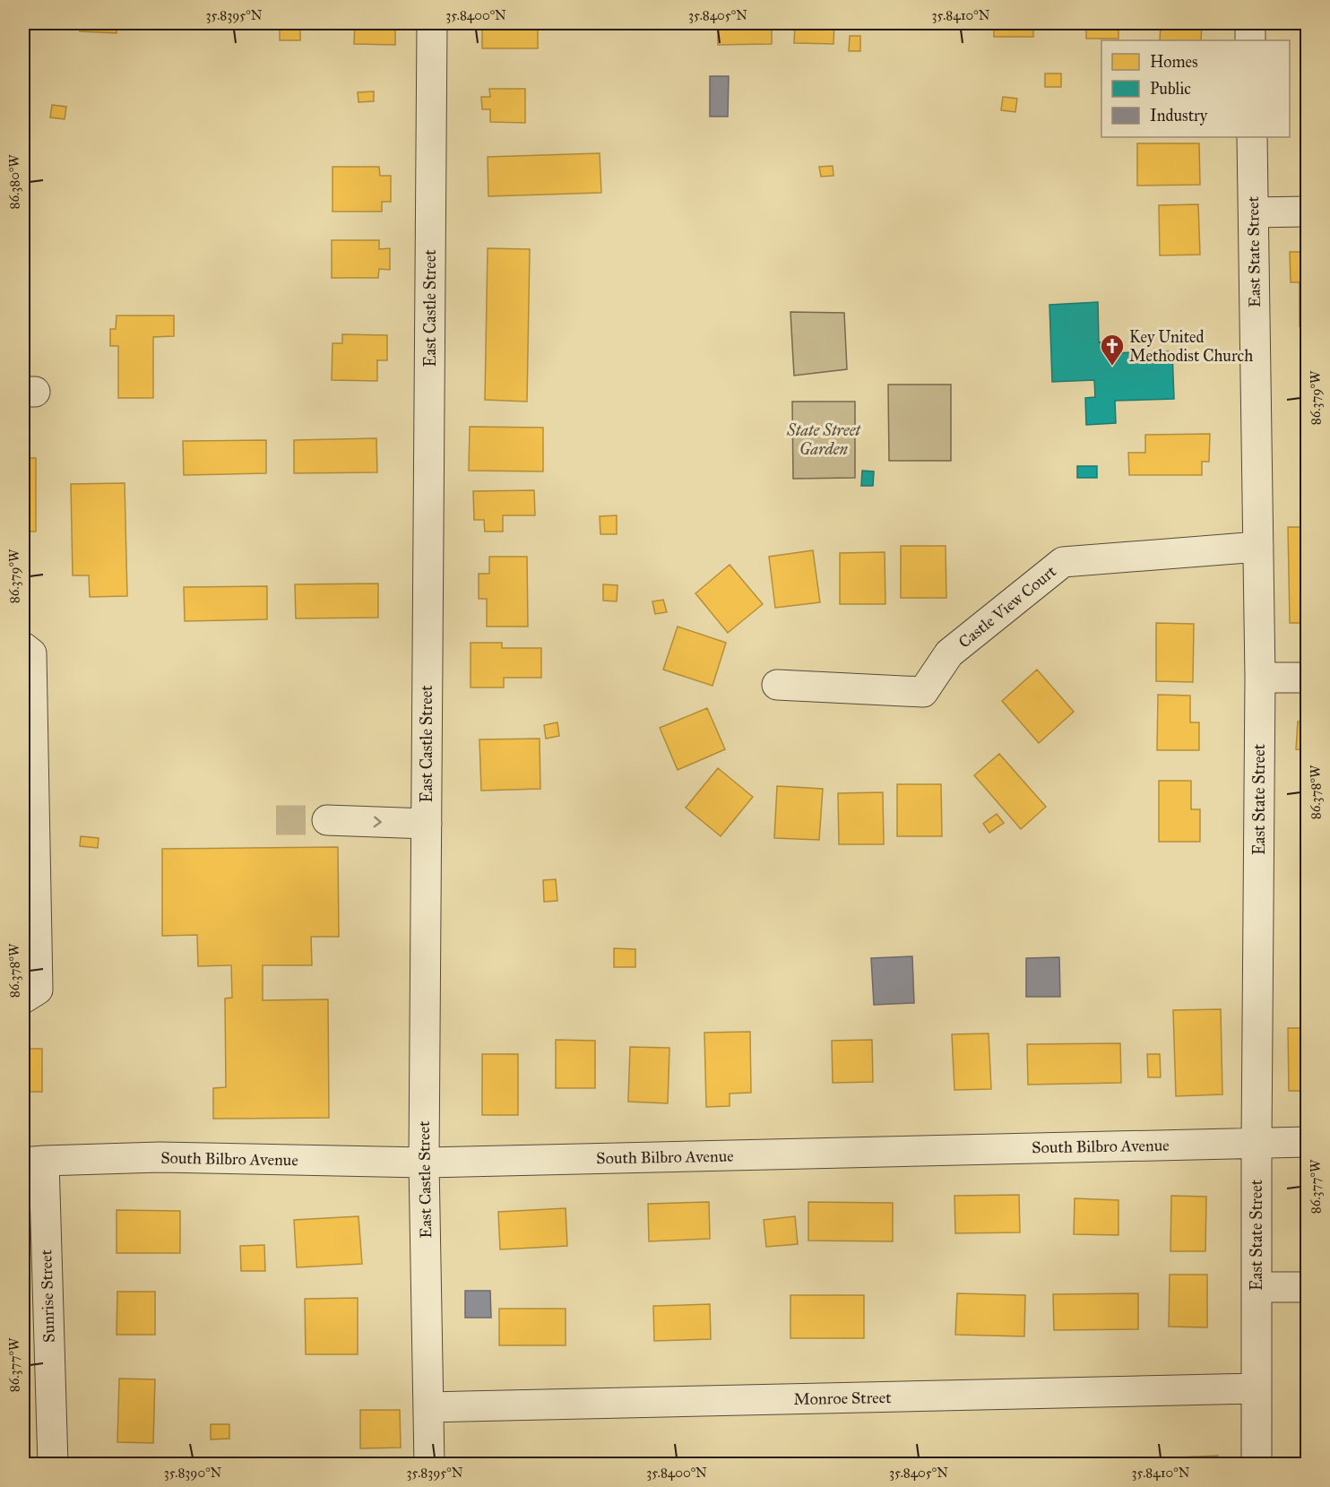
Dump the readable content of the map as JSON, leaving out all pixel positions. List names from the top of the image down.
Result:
{
  "streets": {
    "street": [
      "East State Street",
      "East Castle Street",
      "Castle View Court",
      "South Bilbro Avenue",
      "Sunrise Street",
      "Monroe Street"
    ]
  },
  "crossings": [
    ["East State Street", "Castle View Court"],
    ["East State Street", "South Bilbro Avenue"],
    ["East State Street", "Monroe Street"],
    ["East Castle Street", "South Bilbro Avenue"],
    ["East Castle Street", "Monroe Street"],
    ["South Bilbro Avenue", "Sunrise Street"]
  ],
  "parks": ["State Street Garden"],
  "places": {
    "church": ["Key United Methodist Church"]
  },
  "legend": ["Homes", "Public", "Industry"],
  "coordinates": [
    "35.8395°N",
    "35.8400°N",
    "35.8405°N",
    "35.8410°N",
    "86.380°W",
    "86.379°W",
    "86.378°W",
    "86.377°W",
    "35.8390°N"
  ]
}
